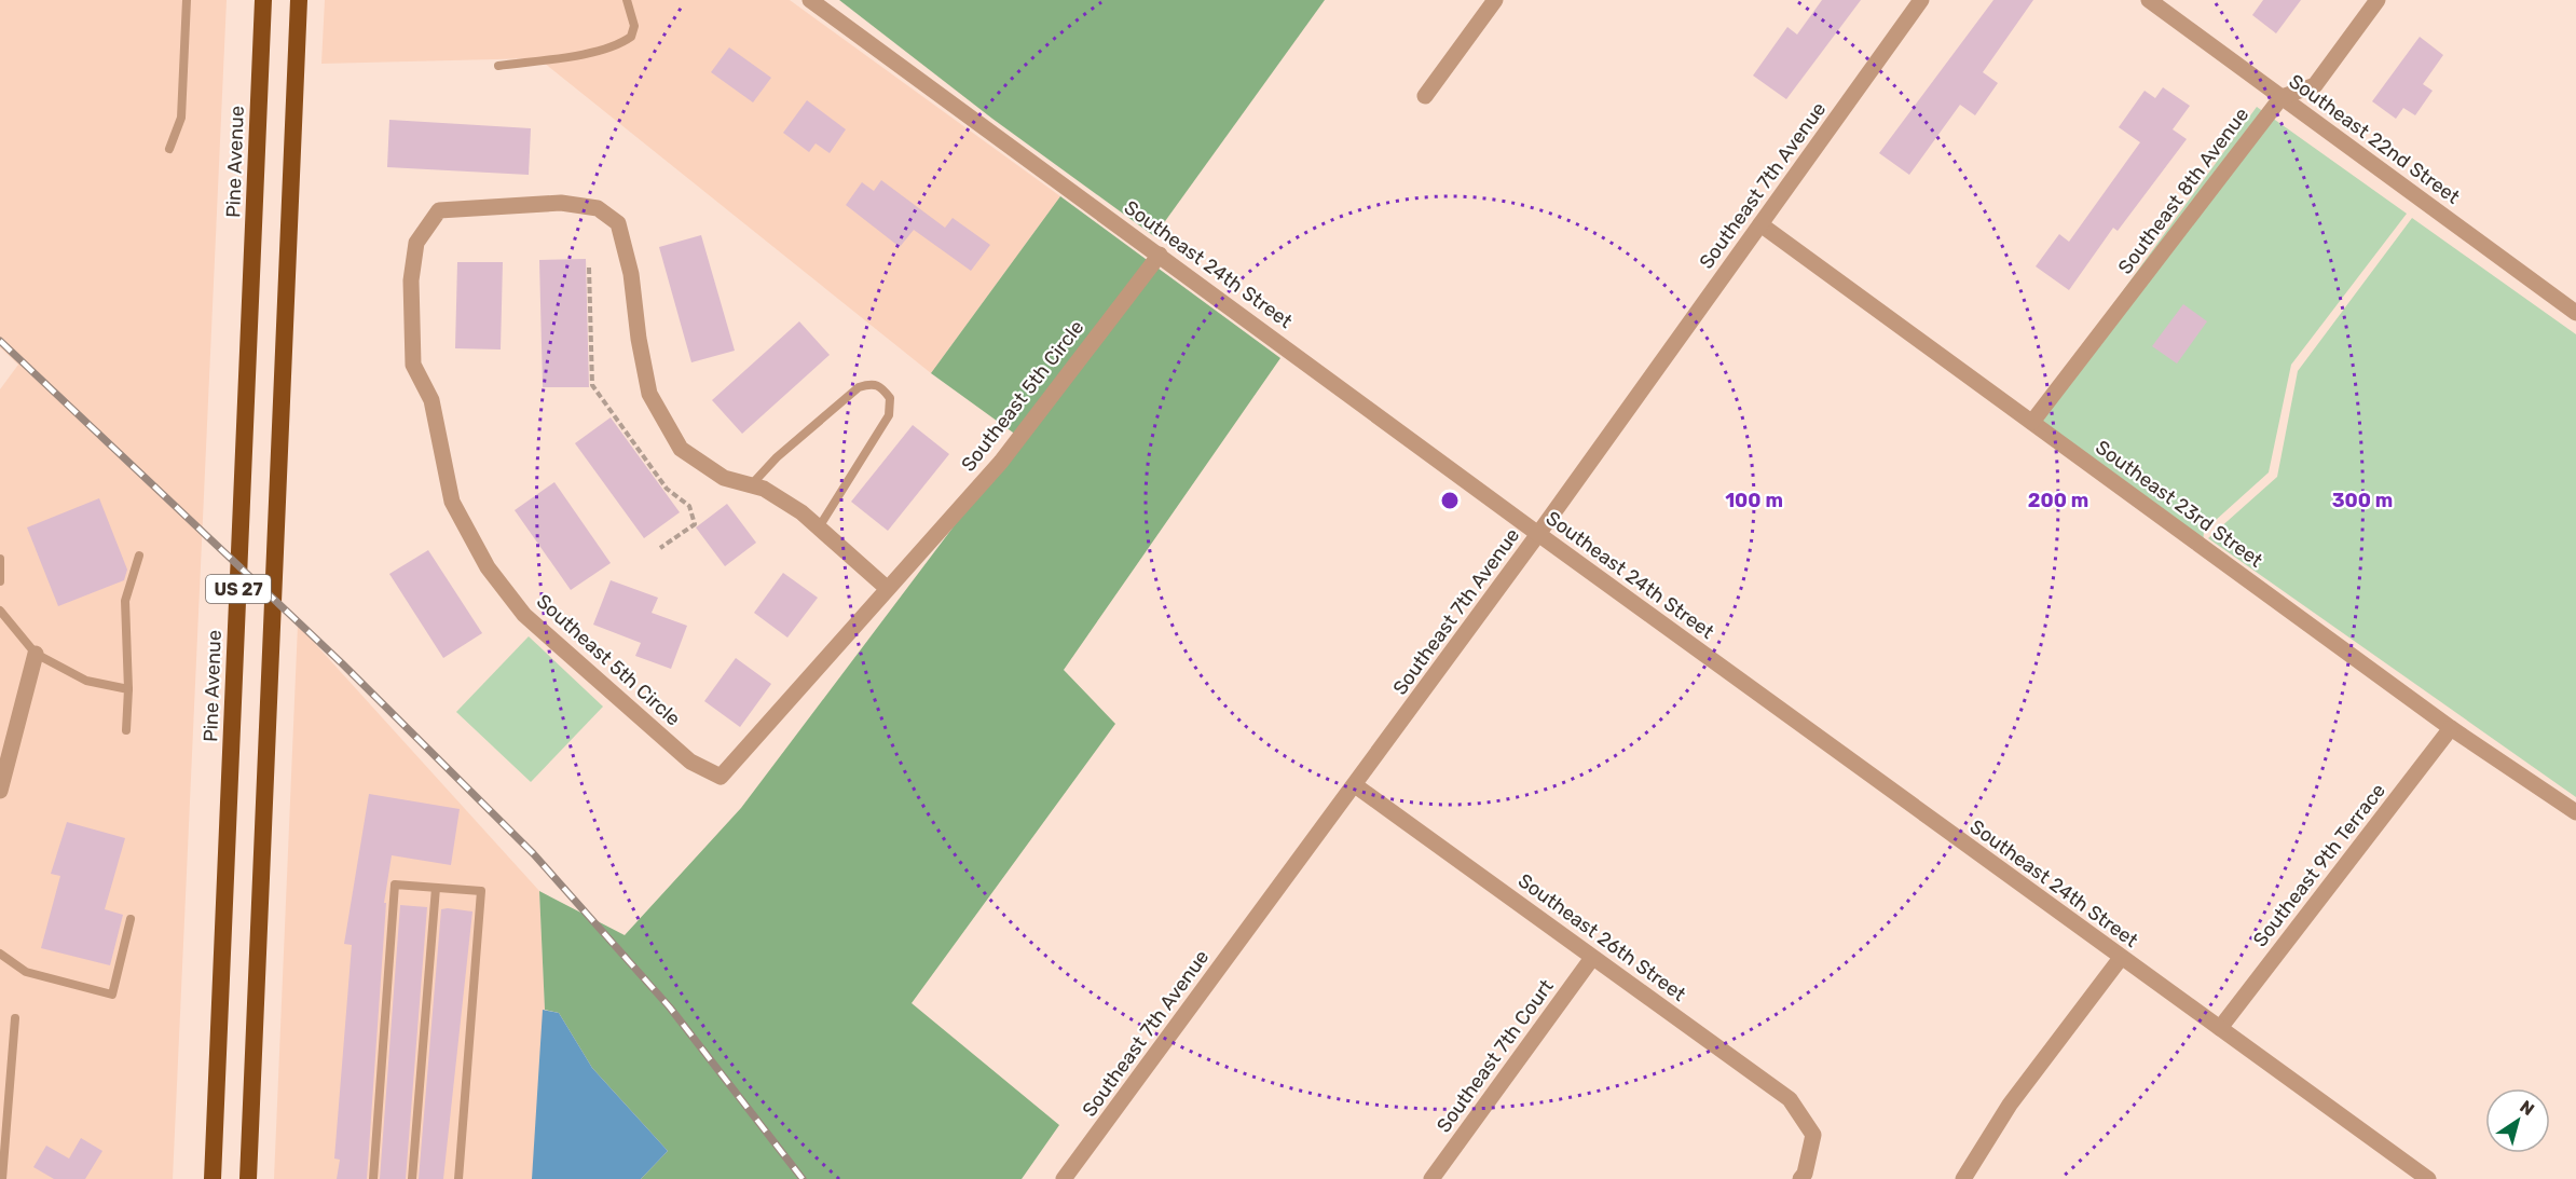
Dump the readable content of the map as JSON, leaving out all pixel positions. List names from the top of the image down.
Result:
{
  "streets": {
    "highway": ["Pine Avenue", "US 27"],
    "street": [
      "Southeast 22nd Street",
      "Southeast 7th Avenue",
      "Southeast 8th Avenue",
      "Southeast 24th Street",
      "Southeast 5th Circle",
      "Southeast 23rd Street",
      "Southeast 9th Terrace",
      "Southeast 26th Street",
      "Southeast 7th Court"
    ]
  },
  "crossings": [
    ["Southeast 22nd Street", "Southeast 8th Avenue"],
    ["Southeast 7th Avenue", "Southeast 24th Street"],
    ["Southeast 7th Avenue", "Southeast 23rd Street"],
    ["Southeast 7th Avenue", "Southeast 26th Street"],
    ["Southeast 8th Avenue", "Southeast 23rd Street"],
    ["Southeast 24th Street", "Southeast 5th Circle"],
    ["Southeast 24th Street", "Southeast 9th Terrace"],
    ["Southeast 23rd Street", "Southeast 9th Terrace"],
    ["Southeast 26th Street", "Southeast 7th Court"]
  ],
  "north": "top right",
  "rings": ["100 m", "200 m", "300 m"]
}
